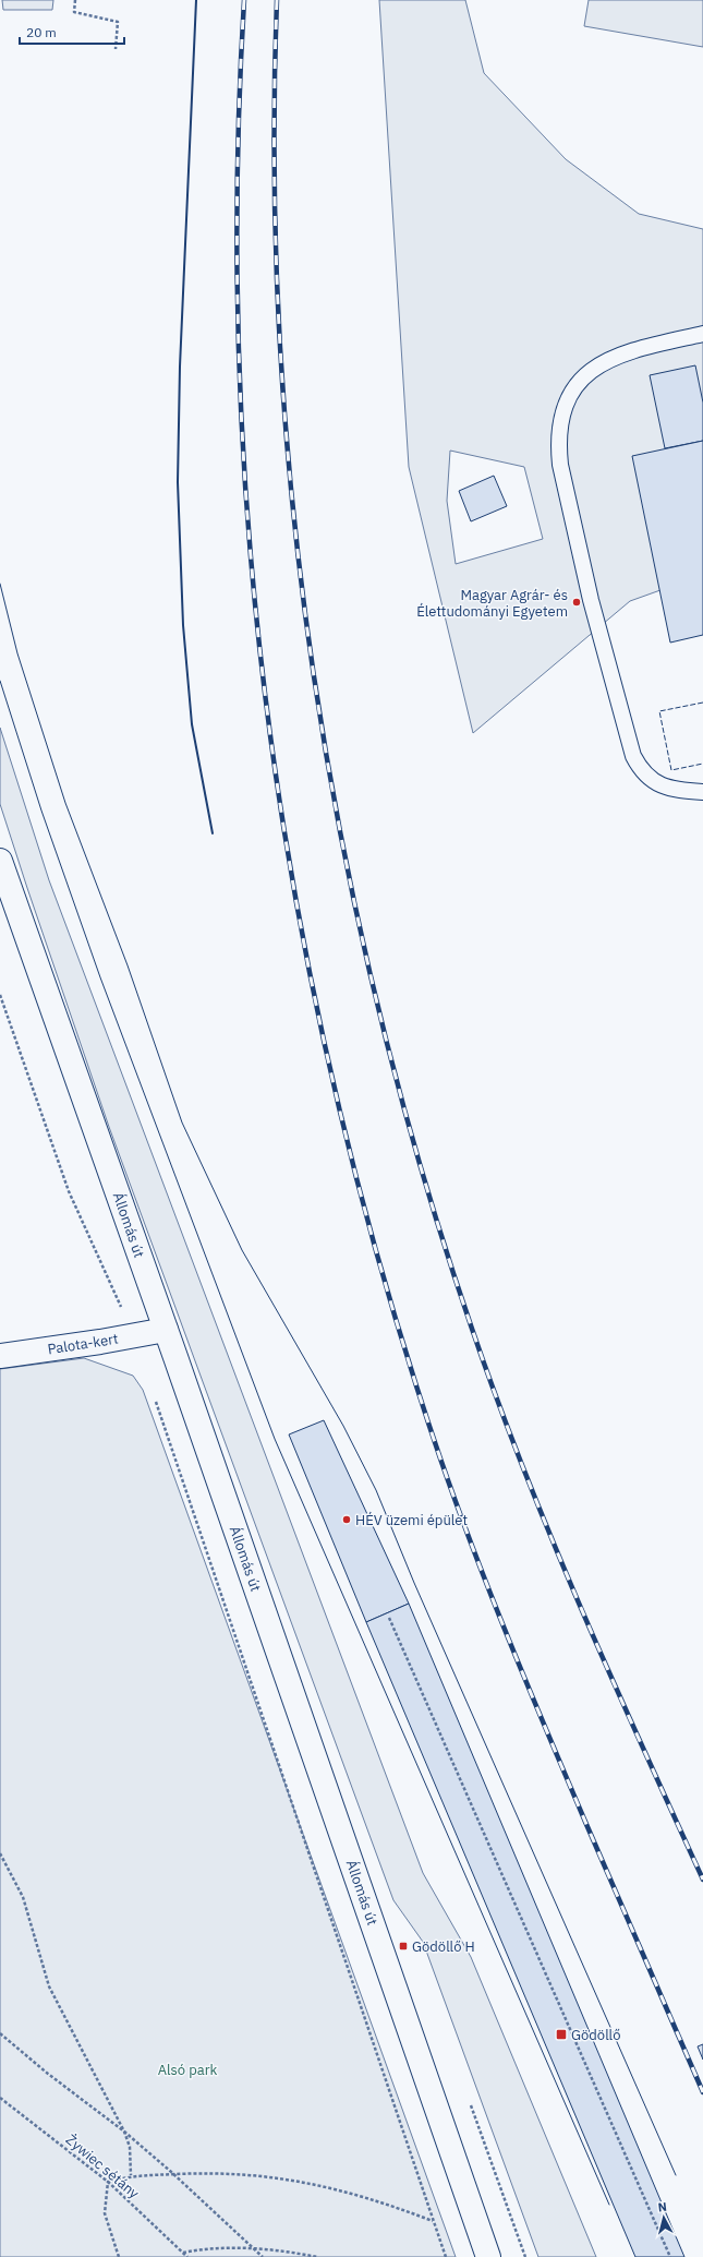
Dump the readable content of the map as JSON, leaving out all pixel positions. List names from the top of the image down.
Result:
{
  "streets": {
    "main road": ["Állomás út", "Palota-kert"],
    "path": ["Żywiec sétány"]
  },
  "crossings": [
    ["Állomás út", "Palota-kert"]
  ],
  "parks": ["Alsó park"],
  "places": {
    "other": ["Magyar Agrár- és Élettudományi Egyetem", "HÉV üzemi épület"],
    "transit": ["Gödöllő H", "Gödöllő"]
  },
  "scale_bar": "20 m",
  "north": "top"
}
